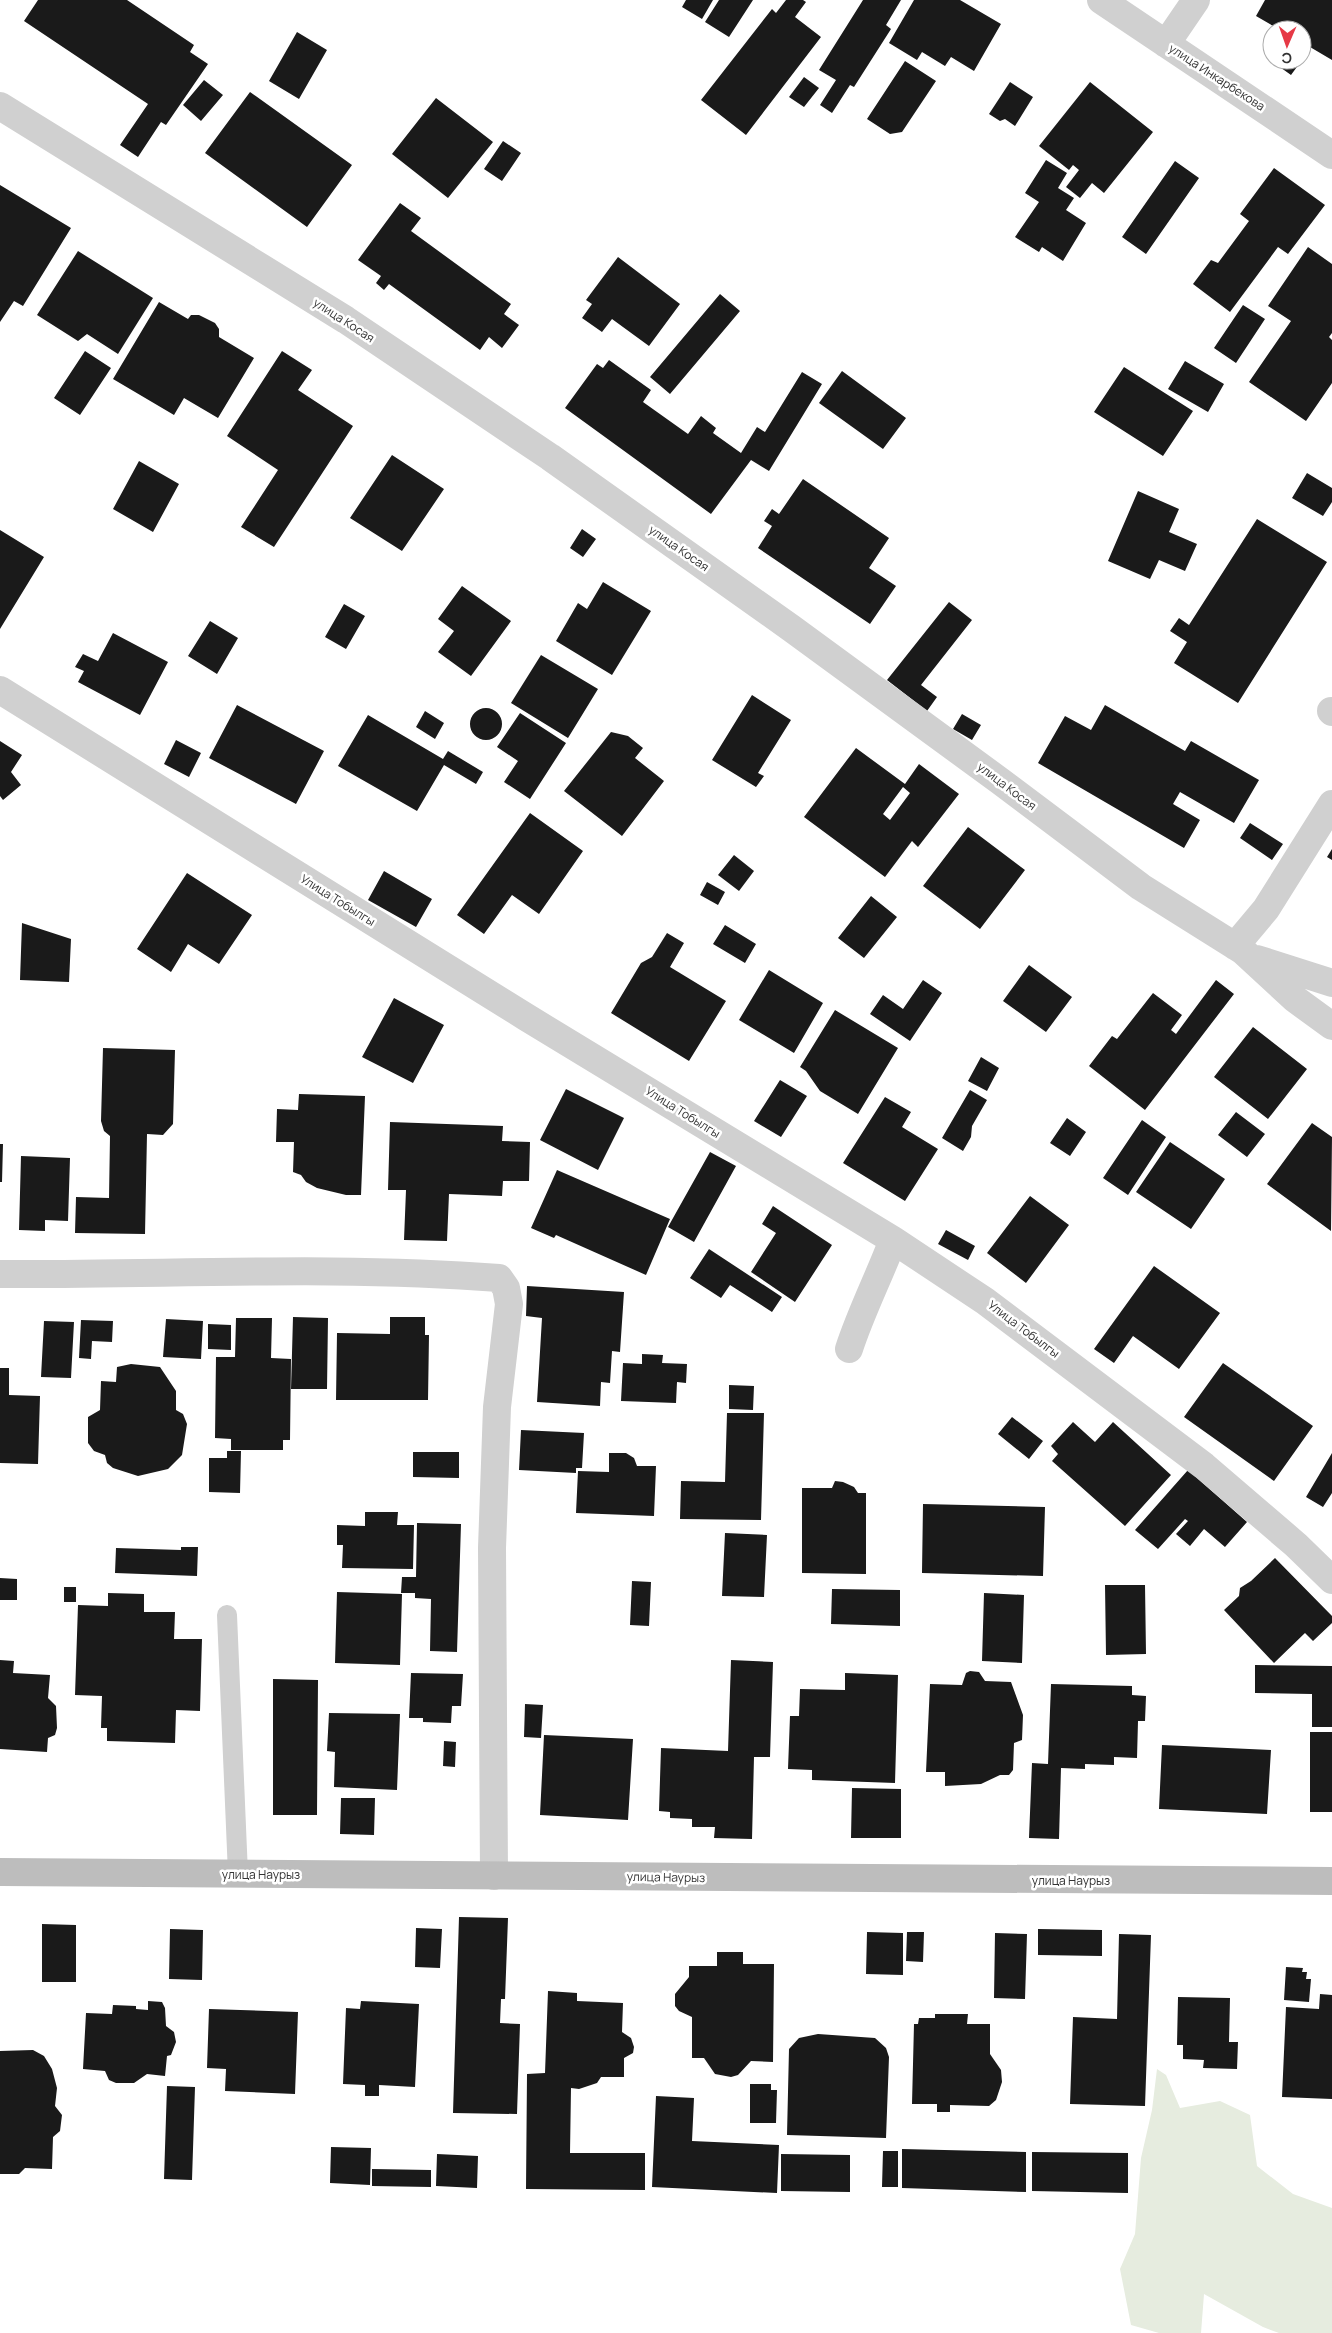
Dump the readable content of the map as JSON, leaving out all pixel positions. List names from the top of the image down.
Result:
{
  "streets": {
    "street": [
      "улица Инкарбекова",
      "улица Косая",
      "Улица Тобылгы",
      "улица Наурыз"
    ]
  },
  "north": "bottom"
}
